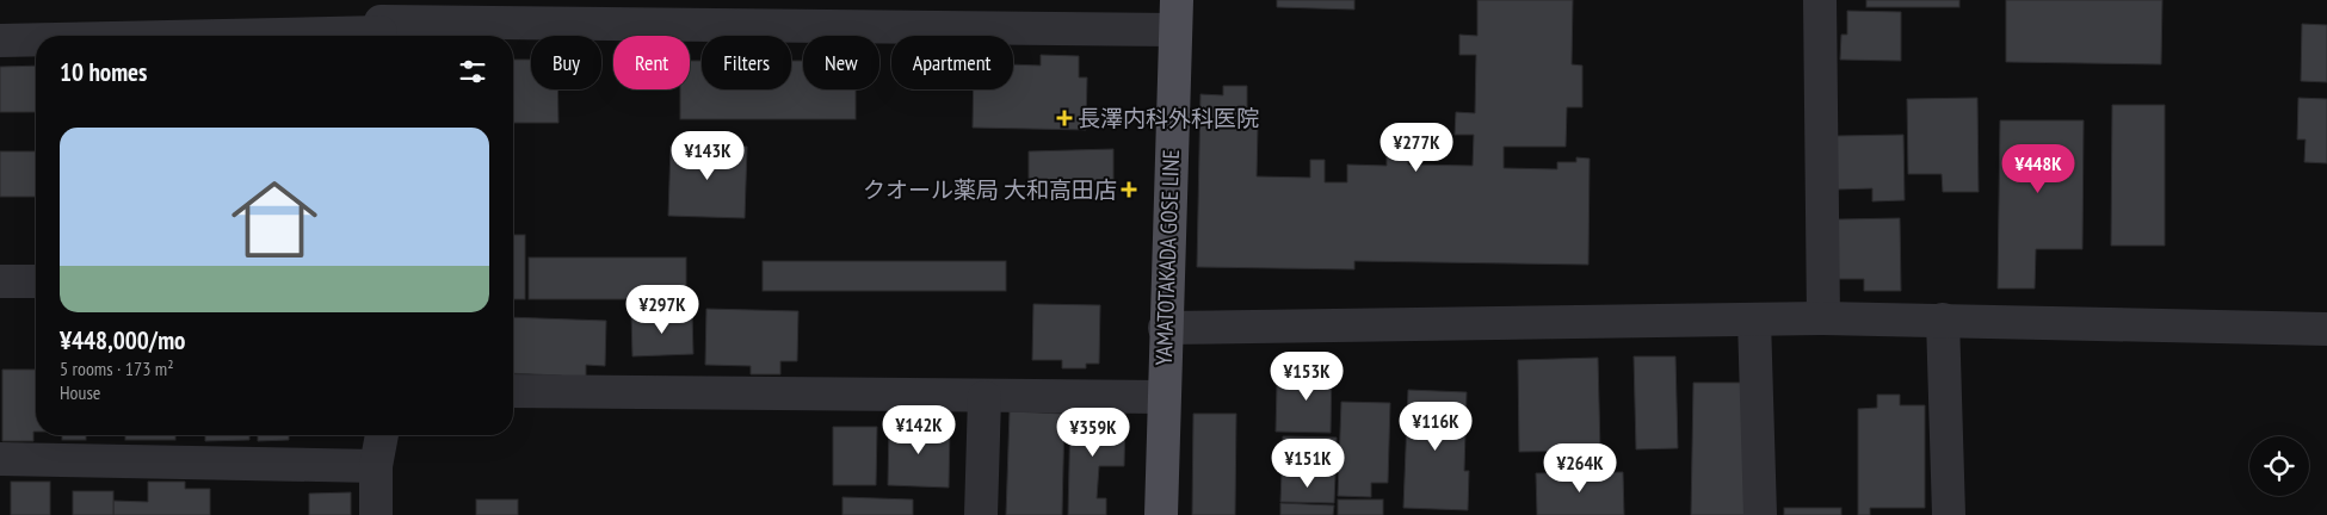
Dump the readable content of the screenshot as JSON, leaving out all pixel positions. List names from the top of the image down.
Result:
{
  "streets": {
    "main road": ["YAMATOTAKADA GOSE LINE"]
  },
  "places": {
    "health": ["長澤内科外科医院", "クオール薬局 大和高田店"]
  },
  "page": {
    "chip": [
      "Buy",
      "Rent",
      "Filters",
      "New",
      "Apartment"
    ],
    "heading": "10 homes",
    "list": [
      {
        "name": "¥448,000/mo",
        "note": "5 rooms · 173 m² · House"
      }
    ],
    "price": [
      "¥277K",
      "¥143K",
      "¥448K",
      "¥297K",
      "¥153K",
      "¥116K",
      "¥142K",
      "¥359K",
      "¥151K",
      "¥264K"
    ]
  }
}
